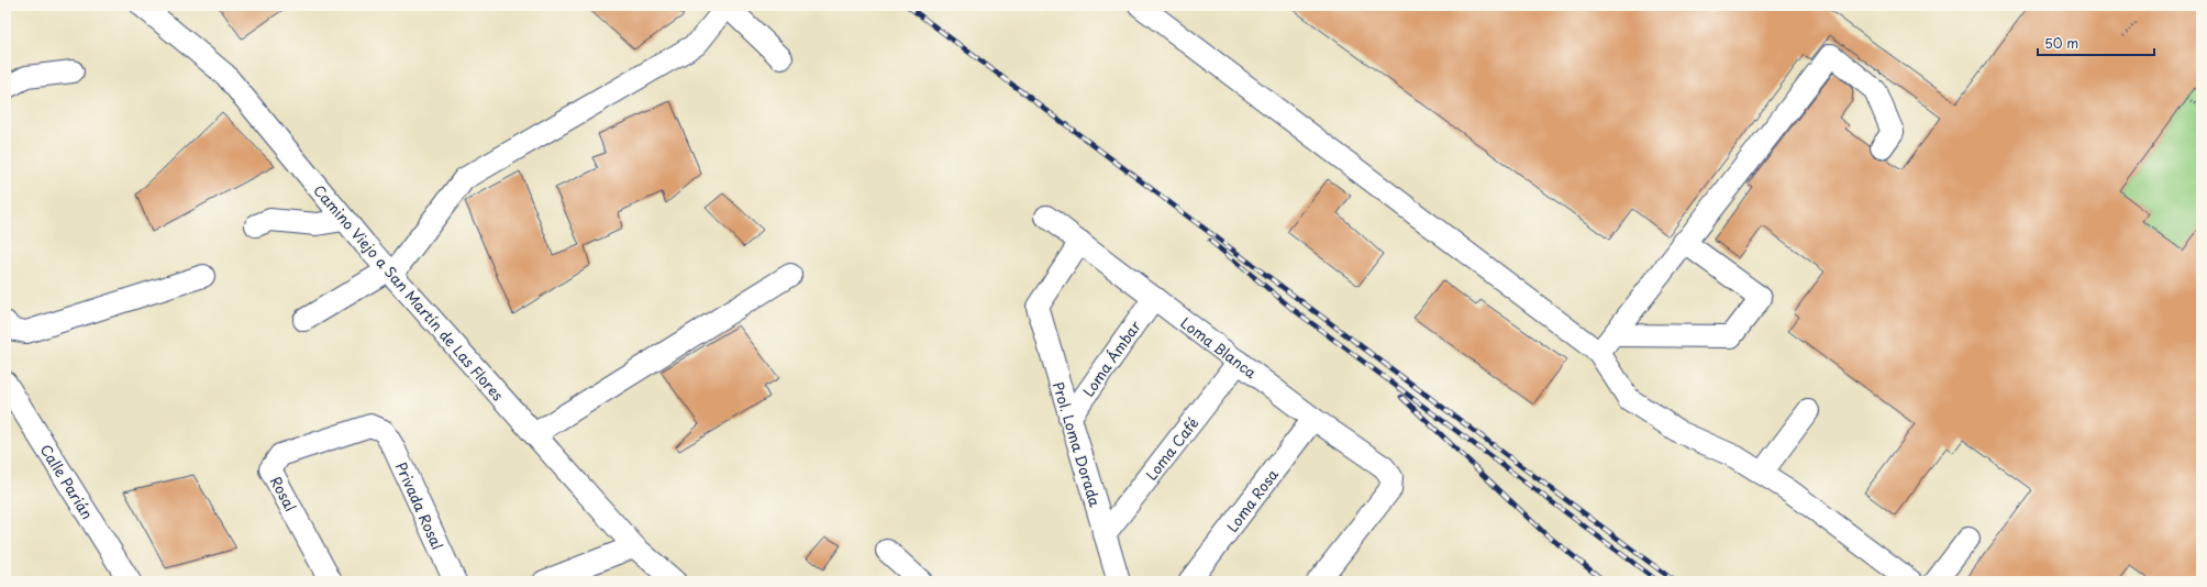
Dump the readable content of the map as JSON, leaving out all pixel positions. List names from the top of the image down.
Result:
{
  "streets": {
    "street": [
      "Camino Viejo a San Martín de Las Flores",
      "Loma Blanca",
      "Loma Ámbar",
      "Prol. Loma Dorada",
      "Loma Café",
      "Calle Parián",
      "Rosal",
      "Loma Rosa",
      "Privada Rosal"
    ]
  },
  "crossings": [
    ["Loma Blanca", "Loma Ámbar"],
    ["Loma Blanca", "Prol. Loma Dorada"],
    ["Loma Blanca", "Loma Café"],
    ["Loma Blanca", "Loma Rosa"],
    ["Loma Ámbar", "Prol. Loma Dorada"],
    ["Prol. Loma Dorada", "Loma Café"],
    ["Rosal", "Privada Rosal"]
  ],
  "scale_bar": "50 m"
}
